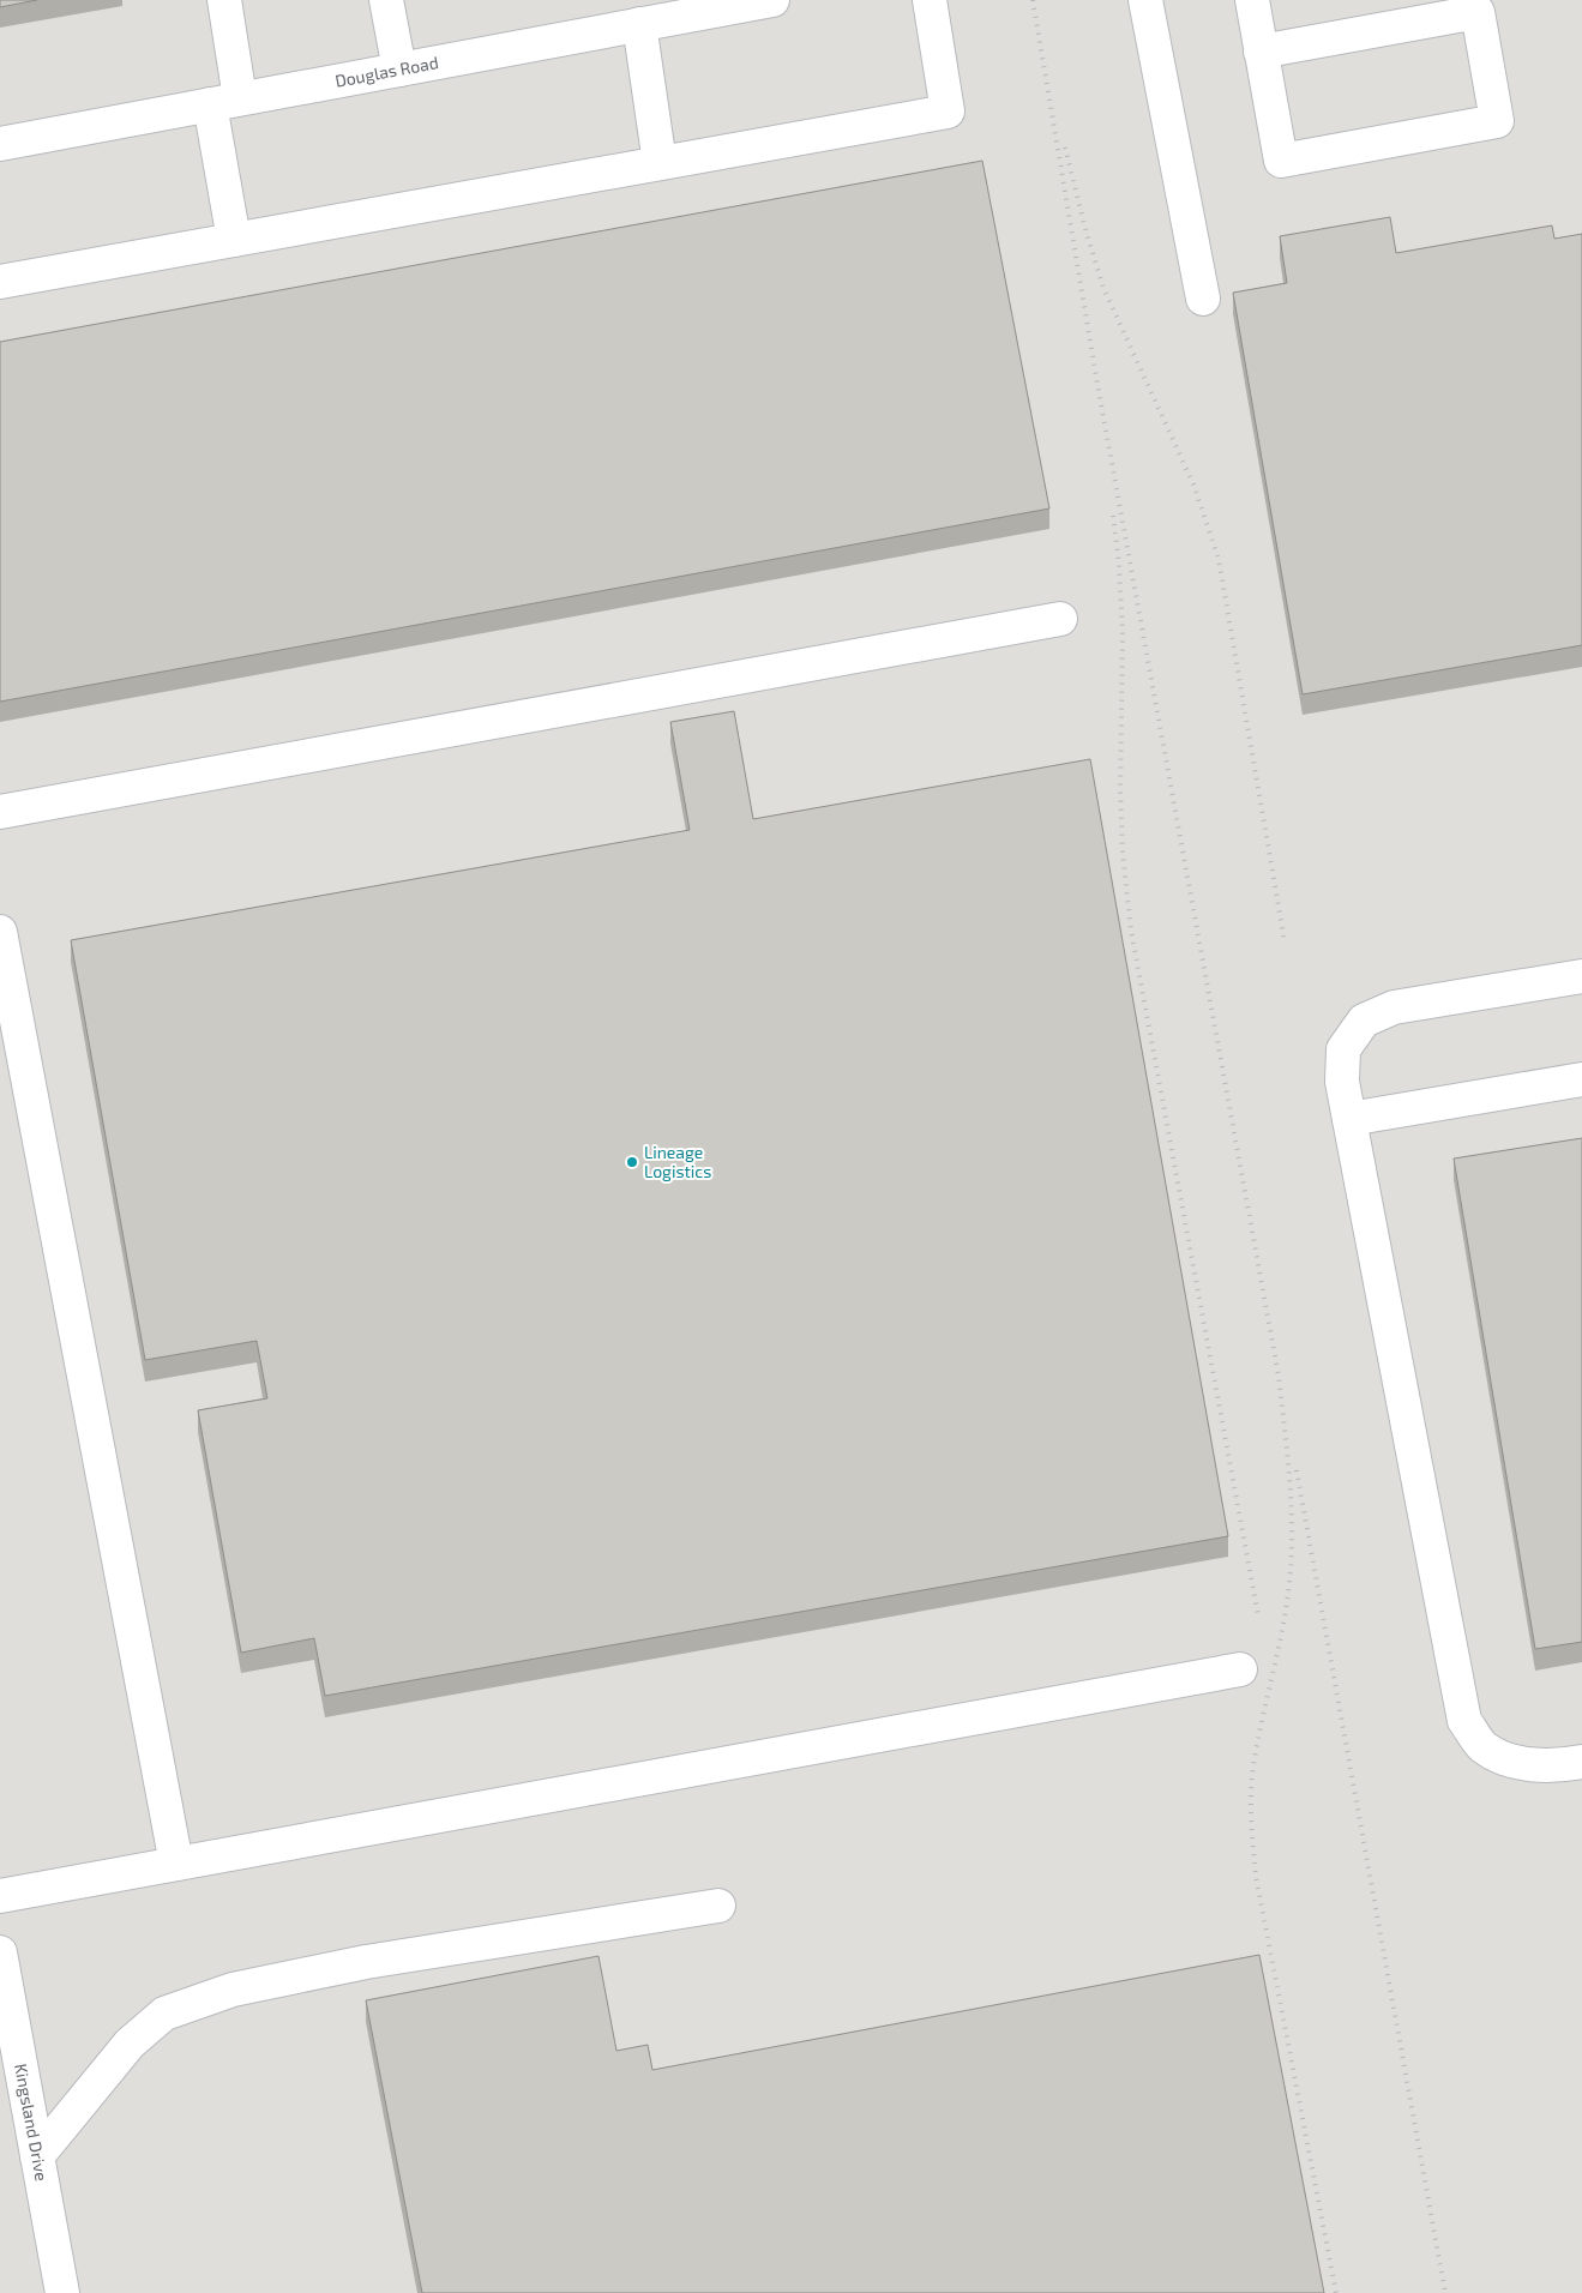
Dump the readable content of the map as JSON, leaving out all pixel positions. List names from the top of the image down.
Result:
{
  "streets": {
    "street": ["Douglas Road", "Kingsland Drive"]
  },
  "places": ["Lineage Logistics"]
}
